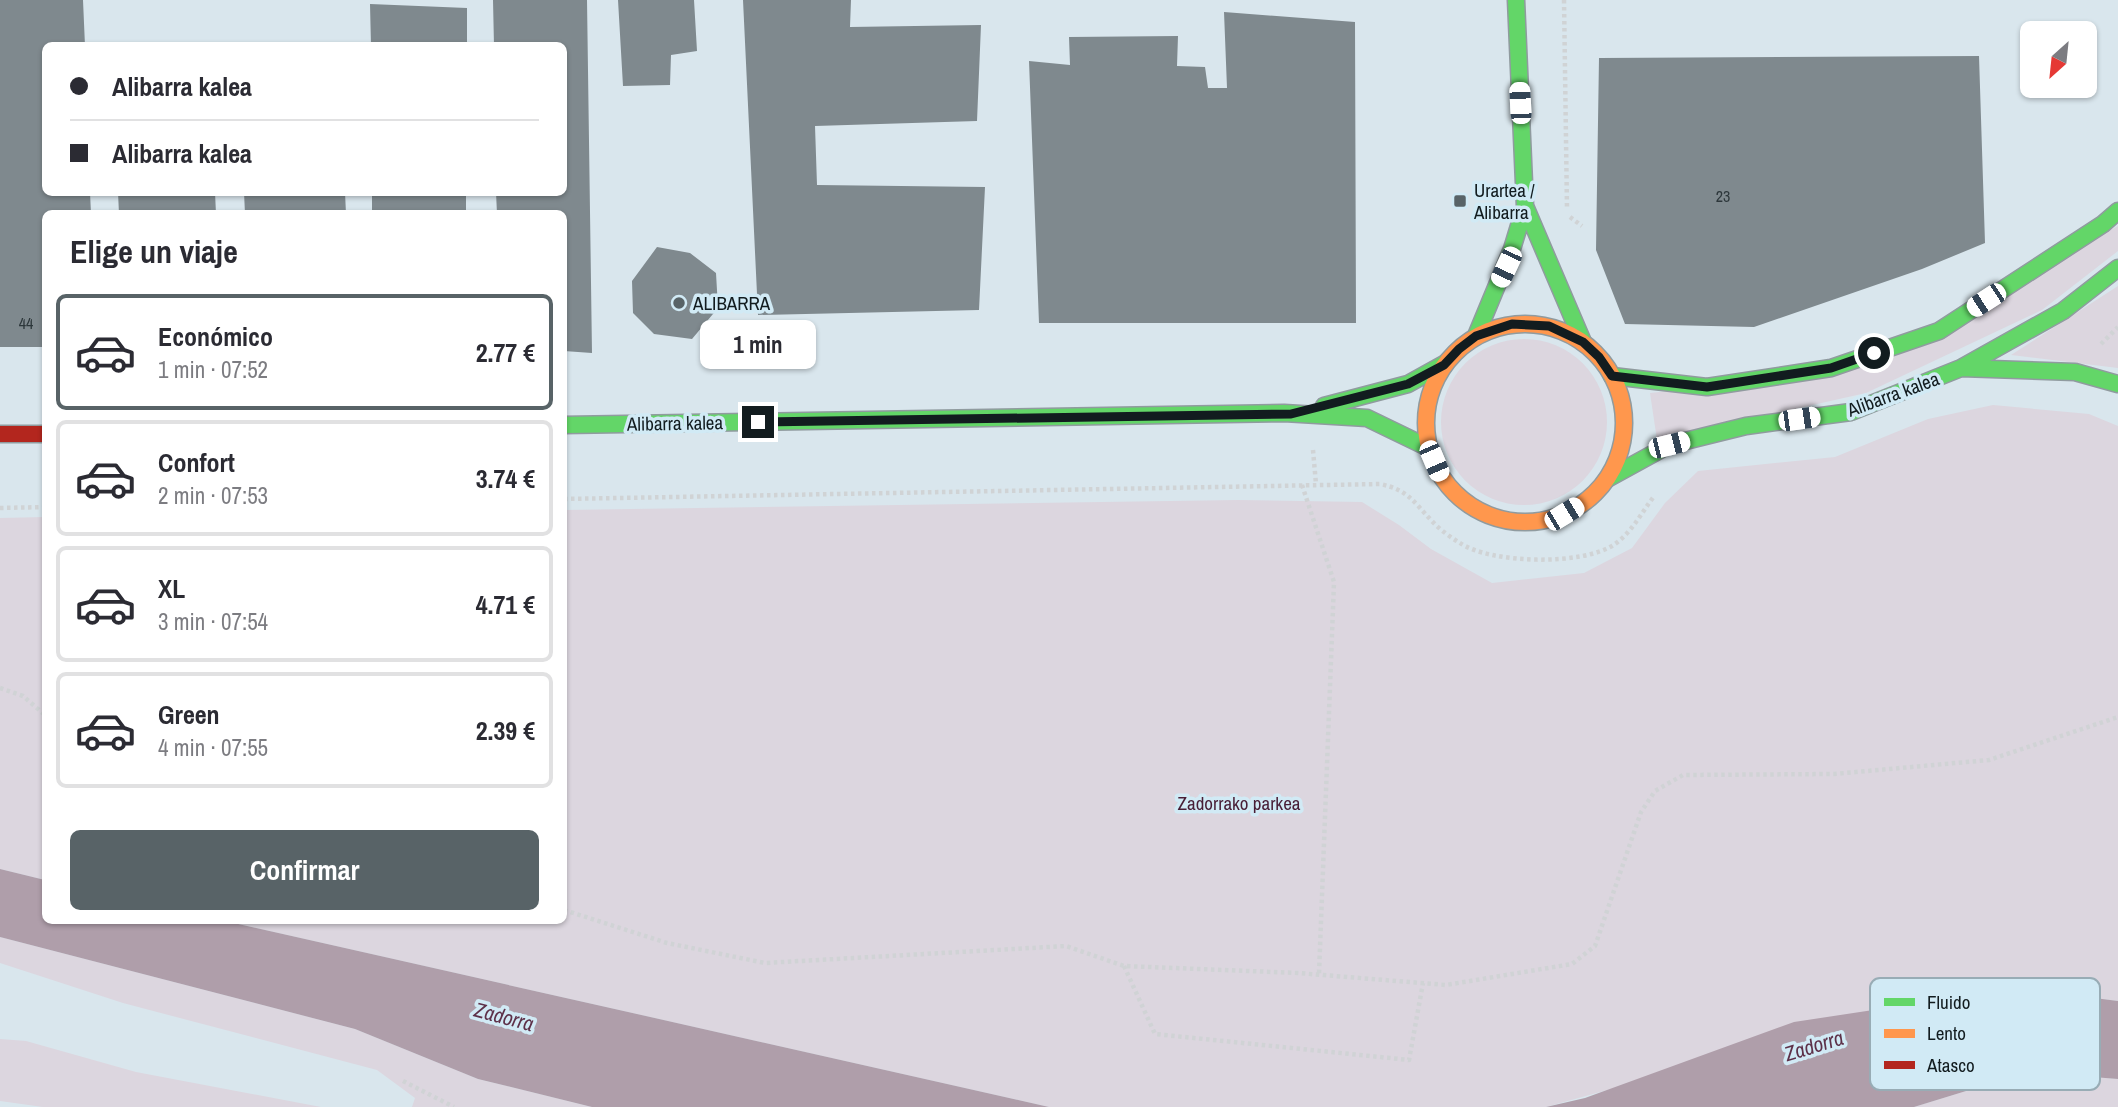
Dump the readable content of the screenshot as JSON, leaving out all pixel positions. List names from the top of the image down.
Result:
{
  "streets": {
    "street": ["Alibarra kalea"]
  },
  "water": ["Zadorra"],
  "parks": ["Zadorrako parkea"],
  "places": {
    "transit": ["Urartea / Alibarra"],
    "other": ["ALIBARRA"]
  },
  "house_numbers": ["23", "44"],
  "legend": ["Fluido", "Lento", "Atasco"],
  "north": "bottom left",
  "page": {
    "banner": ["Alibarra kalea", "Alibarra kalea"],
    "heading": "Elige un viaje",
    "list": [
      {
        "name": "Económico",
        "note": "1 min · 07:52",
        "value": "2.77 €"
      },
      {
        "name": "Confort",
        "note": "2 min · 07:53",
        "value": "3.74 €"
      },
      {
        "name": "XL",
        "note": "3 min · 07:54",
        "value": "4.71 €"
      },
      {
        "name": "Green",
        "note": "4 min · 07:55",
        "value": "2.39 €"
      }
    ],
    "bubble": "1 min",
    "buttons": "Confirmar"
  }
}
